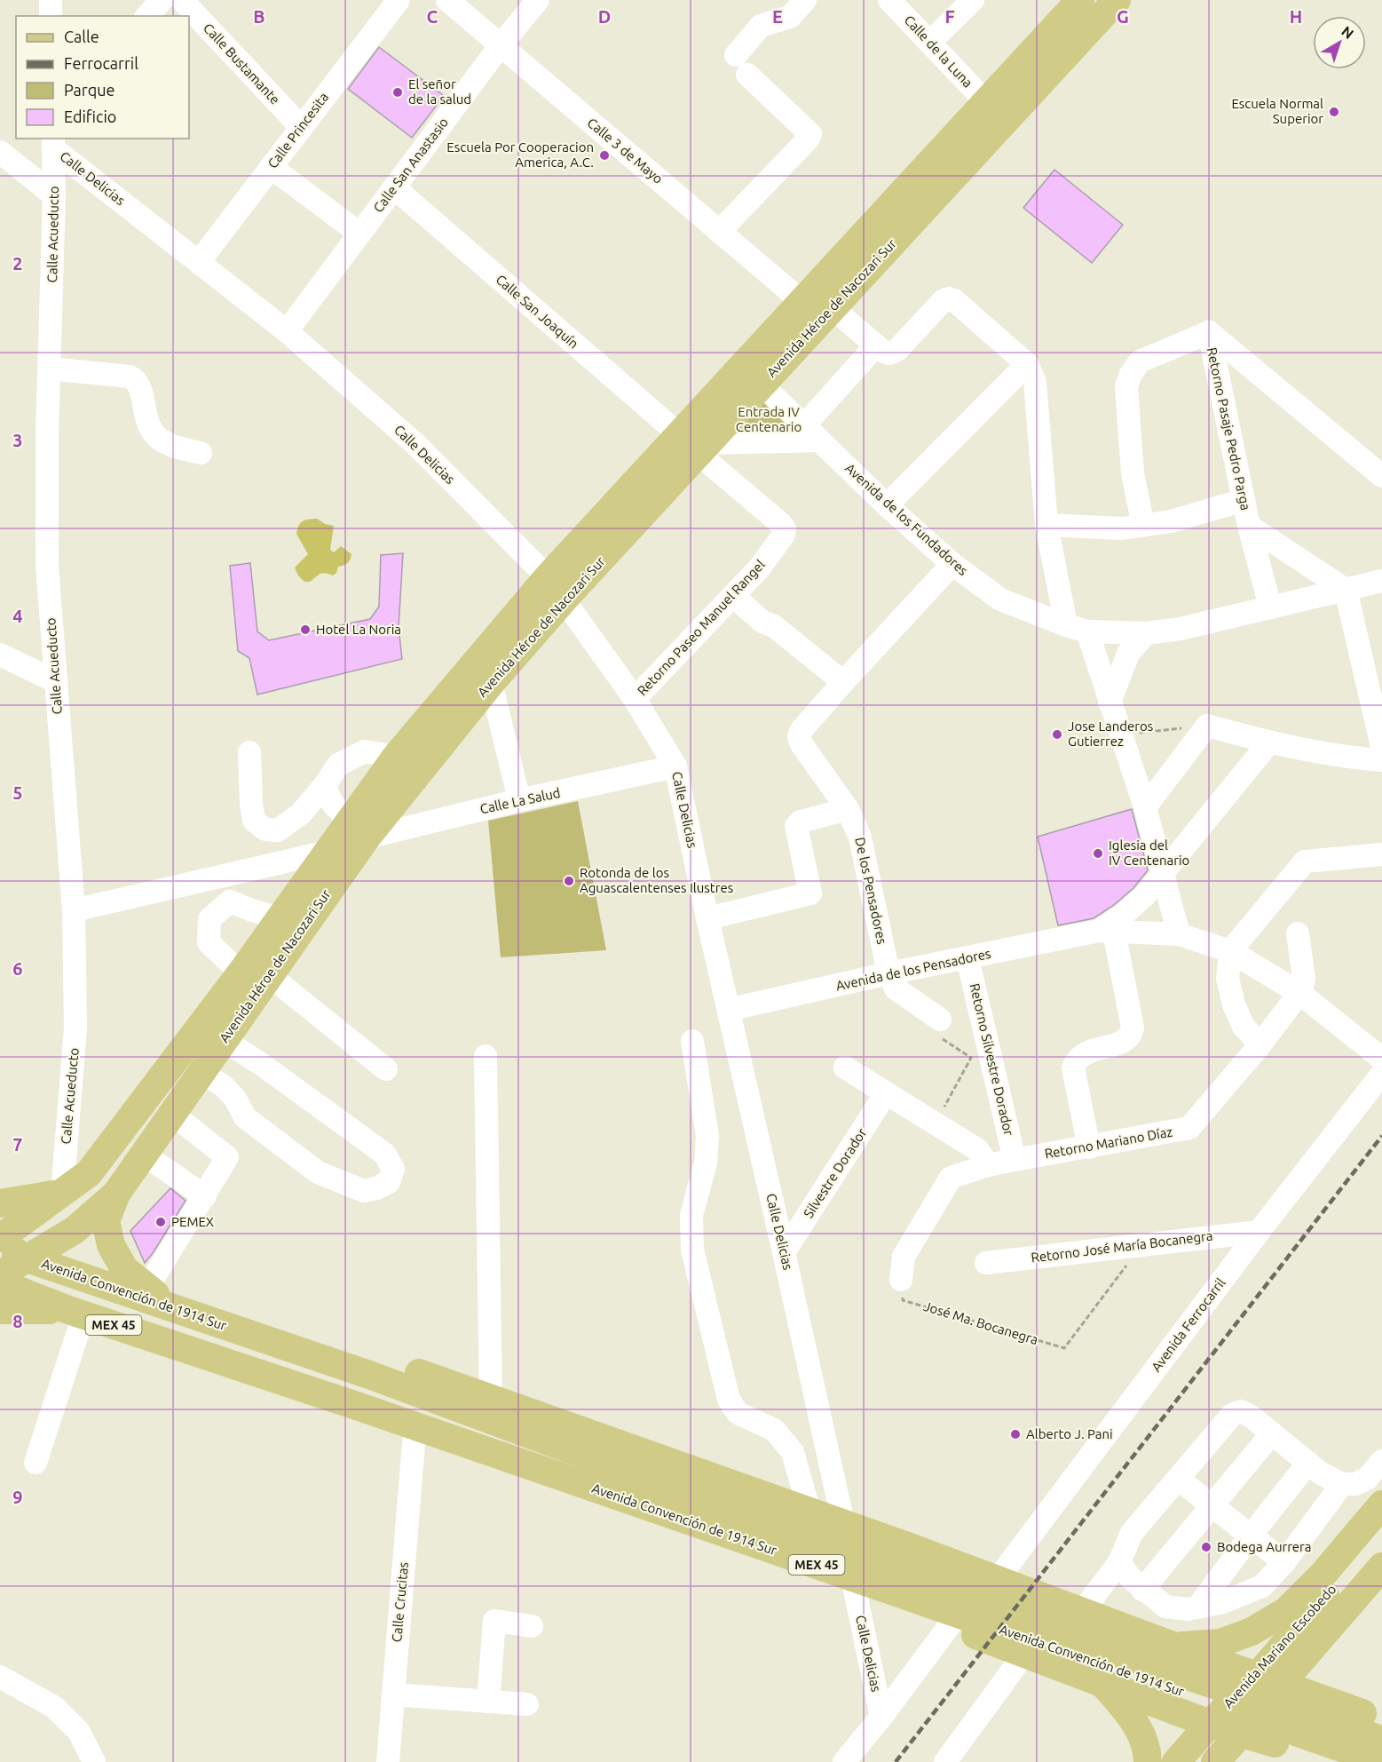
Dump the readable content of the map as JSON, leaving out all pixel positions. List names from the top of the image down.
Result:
{
  "streets": {
    "main road": [
      "Avenida Héroe de Nacozari Sur",
      "Avenida Convención de 1914 Sur",
      "MEX 45",
      "Avenida Mariano Escobedo"
    ],
    "street": [
      "Calle de la Luna",
      "Calle Bustamante",
      "Calle Princesita",
      "Calle 3 de Mayo",
      "Calle San Anastasio",
      "Calle Delicias",
      "Calle Acueducto",
      "Calle San Joaquín",
      "Retorno Pasaje Pedro Parga",
      "Avenida de los Fundadores",
      "Retorno Paseo Manuel Rangel",
      "Calle La Salud",
      "De los Pensadores",
      "Avenida de los Pensadores",
      "Retorno Silvestre Dorador",
      "Retorno Mariano Díaz",
      "Silvestre Dorador",
      "Retorno José María Bocanegra",
      "Avenida Ferrocarril",
      "Calle Crucitas"
    ],
    "path": ["José Ma. Bocanegra"]
  },
  "crossings": [
    ["Calle de la Luna", "Avenida Héroe de Nacozari Sur"],
    ["Calle Bustamante", "Calle Princesita"],
    ["Calle Princesita", "Calle Delicias"],
    ["Calle 3 de Mayo", "Calle San Anastasio"],
    ["Calle 3 de Mayo", "Avenida Héroe de Nacozari Sur"],
    ["Calle San Anastasio", "Calle Delicias"],
    ["Calle San Anastasio", "Calle San Joaquín"],
    ["Calle Delicias", "Calle Acueducto"],
    ["Calle Delicias", "Avenida Héroe de Nacozari Sur"],
    ["Calle Delicias", "Retorno Paseo Manuel Rangel"],
    ["Calle Delicias", "Calle La Salud"],
    ["Calle Delicias", "Avenida de los Pensadores"],
    ["Calle Delicias", "Silvestre Dorador"],
    ["Calle Delicias", "Avenida Convención de 1914 Sur"],
    ["Calle Acueducto", "Avenida Héroe de Nacozari Sur"],
    ["Avenida Héroe de Nacozari Sur", "Calle San Joaquín"],
    ["Avenida Héroe de Nacozari Sur", "Avenida de los Fundadores"],
    ["Avenida Héroe de Nacozari Sur", "Calle La Salud"],
    ["Avenida Héroe de Nacozari Sur", "Avenida Convención de 1914 Sur"],
    ["Calle San Joaquín", "Retorno Paseo Manuel Rangel"],
    ["Retorno Pasaje Pedro Parga", "Avenida de los Fundadores"],
    ["De los Pensadores", "Avenida de los Pensadores"],
    ["Avenida de los Pensadores", "Retorno Silvestre Dorador"],
    ["Avenida de los Pensadores", "Retorno Mariano Díaz"],
    ["Retorno Silvestre Dorador", "Retorno Mariano Díaz"],
    ["Retorno Mariano Díaz", "José Ma. Bocanegra"],
    ["Retorno José María Bocanegra", "José Ma. Bocanegra"],
    ["Retorno José María Bocanegra", "Avenida Ferrocarril"],
    ["Avenida Convención de 1914 Sur", "Calle Crucitas"],
    ["Avenida Convención de 1914 Sur", "Avenida Mariano Escobedo"]
  ],
  "parks": ["Entrada IV Centenario"],
  "places": [
    "El señor de la salud",
    "Escuela Normal Superior",
    "Escuela Por Cooperacion America, A.C.",
    "Hotel La Noria",
    "Jose Landeros Gutierrez",
    "Iglesia del IV Centenario",
    "Rotonda de los Aguascalentenses Ilustres",
    "PEMEX",
    "Alberto J. Pani",
    "Bodega Aurrera"
  ],
  "legend": [
    "Calle",
    "Ferrocarril",
    "Parque",
    "Edificio"
  ],
  "north": "top right",
  "grid": {
    "columns": [
      "B",
      "C",
      "D",
      "E",
      "F",
      "G",
      "H"
    ],
    "rows": [
      "2",
      "3",
      "4",
      "5",
      "6",
      "7",
      "8",
      "9"
    ]
  }
}
